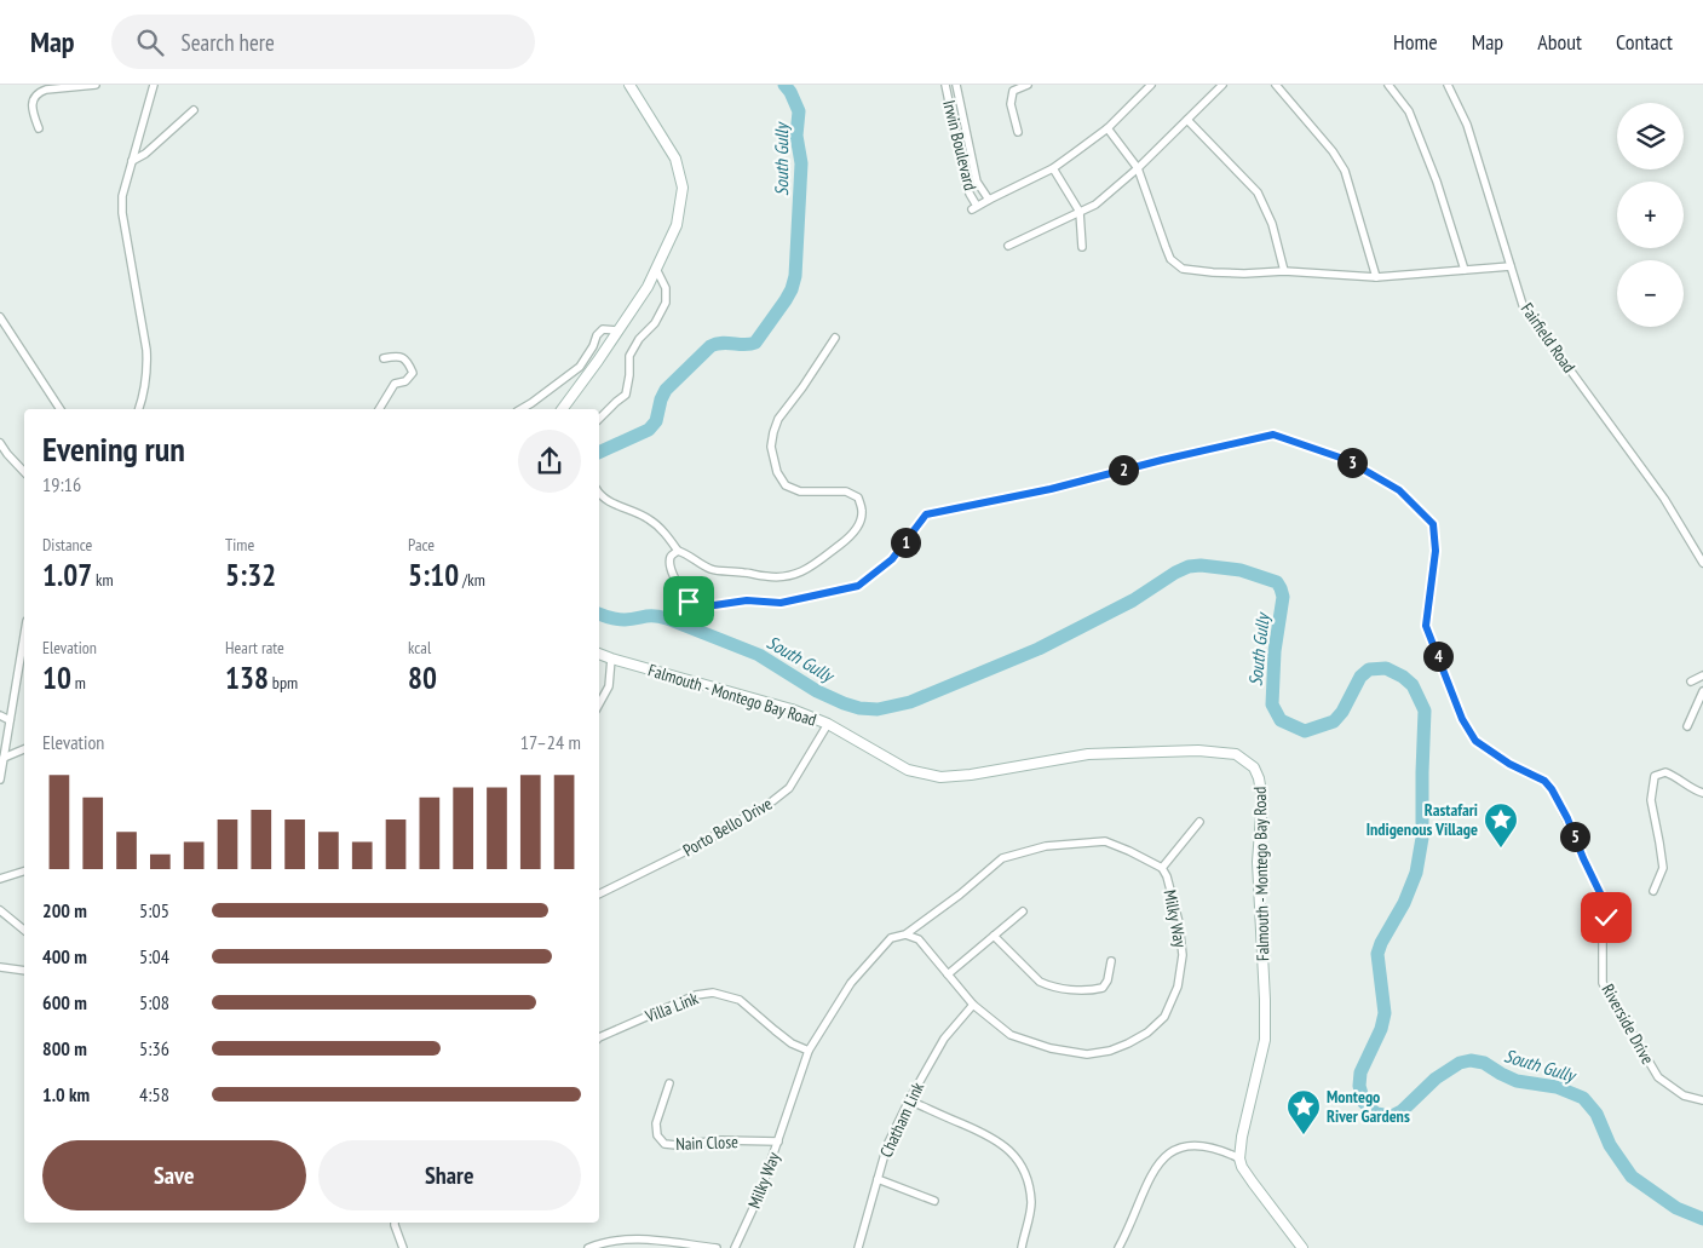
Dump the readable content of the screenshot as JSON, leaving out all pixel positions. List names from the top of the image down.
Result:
{
  "streets": {
    "main road": ["Falmouth - Montego Bay Road"],
    "street": [
      "Irwin Boulevard",
      "Fairfield Road",
      "Porto Bello Drive",
      "Milky Way",
      "Villa Link",
      "Riverside Drive",
      "Chatham Link",
      "Nain Close"
    ]
  },
  "crossings": [
    ["Falmouth - Montego Bay Road", "Porto Bello Drive"],
    ["Milky Way", "Villa Link"],
    ["Milky Way", "Chatham Link"],
    ["Milky Way", "Nain Close"]
  ],
  "water": ["South Gully"],
  "places": {
    "place": ["Rastafari Indigenous Village", "Montego River Gardens"]
  },
  "page": {
    "header": "Map",
    "search": "Search here",
    "nav": [
      "Home",
      "Map",
      "About",
      "Contact"
    ],
    "map_buttons": ["+", "−"],
    "heading": ["Evening run", "19:16"],
    "pins": [
      "3",
      "2",
      "1",
      "4",
      "5"
    ],
    "stats": [
      ["Distance", "1.07 km"],
      ["Time", "5:32"],
      ["Pace", "5:10 /km"],
      ["Elevation", "10 m"],
      ["Heart rate", "138 bpm"],
      ["kcal", "80"]
    ],
    "chart": ["Elevation", "17–24 m"],
    "list": [
      {
        "name": "200 m",
        "note": "5:05"
      },
      {
        "name": "400 m",
        "note": "5:04"
      },
      {
        "name": "600 m",
        "note": "5:08"
      },
      {
        "name": "800 m",
        "note": "5:36"
      },
      {
        "name": "1.0 km",
        "note": "4:58"
      }
    ],
    "buttons": ["Save", "Share"]
  }
}
